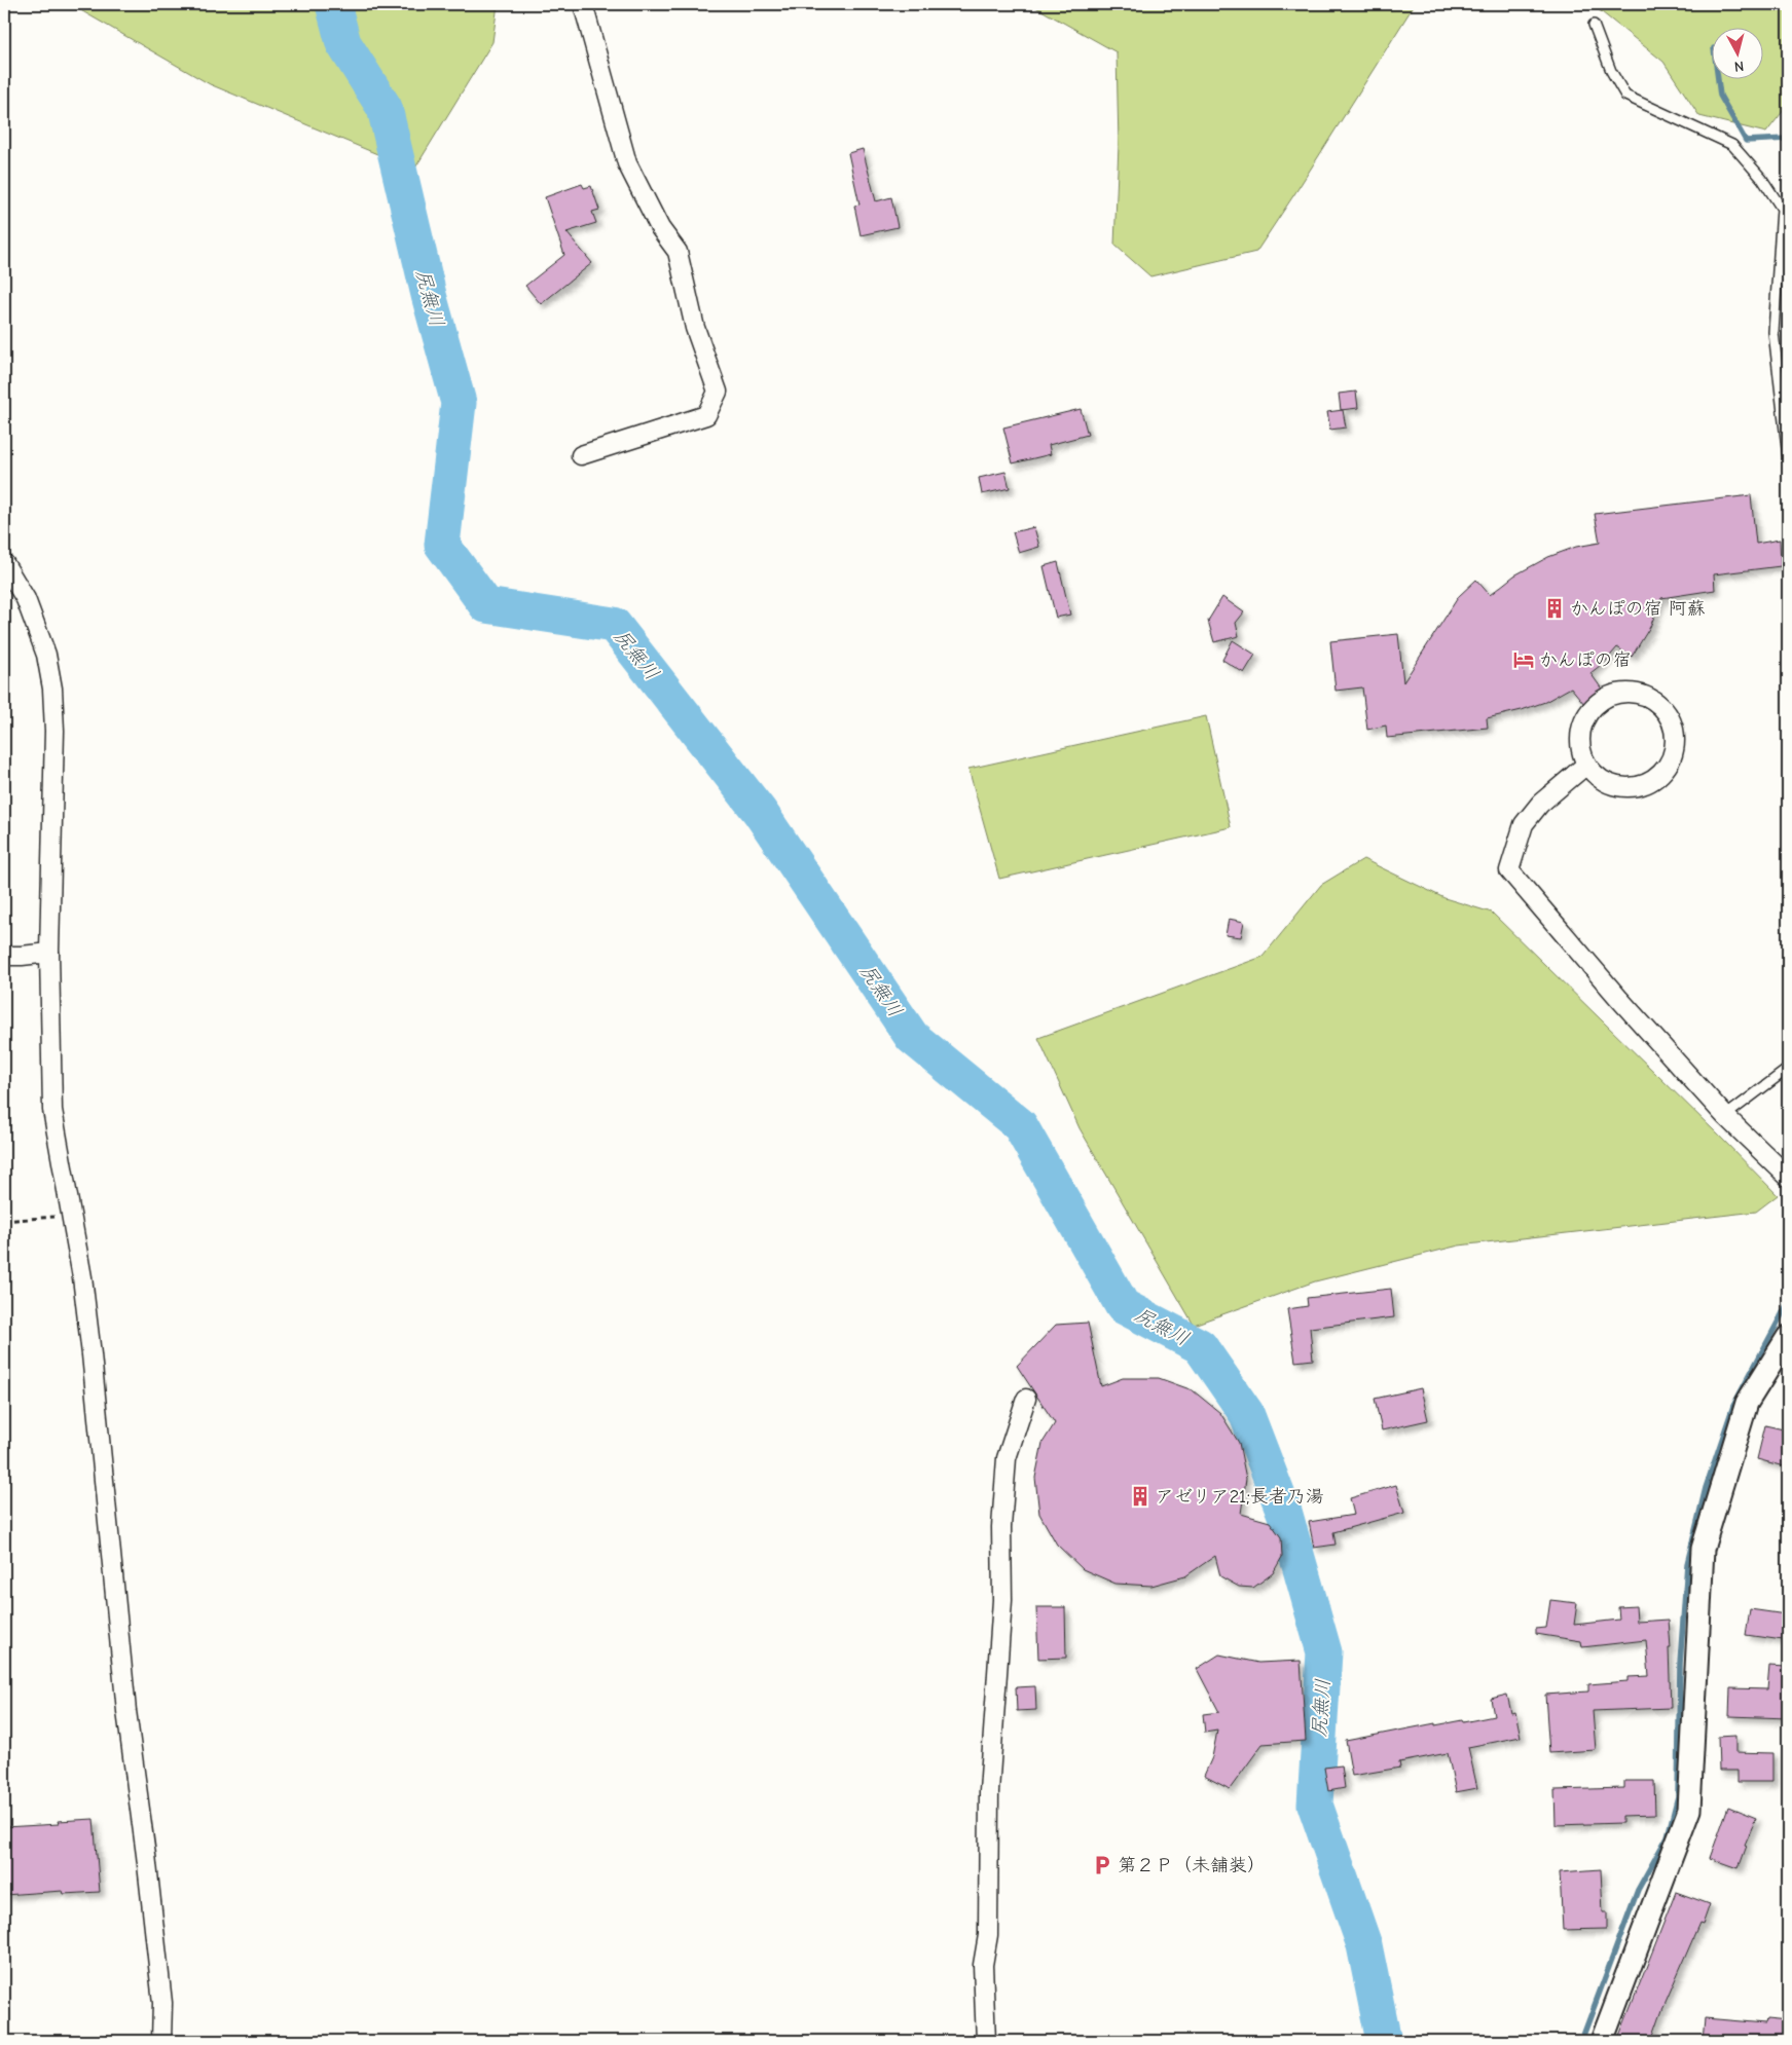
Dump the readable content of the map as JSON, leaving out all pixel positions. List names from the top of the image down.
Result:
{
  "water": ["尻無川"],
  "places": {
    "building": ["かんぽの宿 阿蘇", "アゼリア21;長者乃湯"],
    "hotel": ["かんぽの宿"],
    "parking": ["第２Ｐ（未舗装）"]
  },
  "north": "bottom"
}
